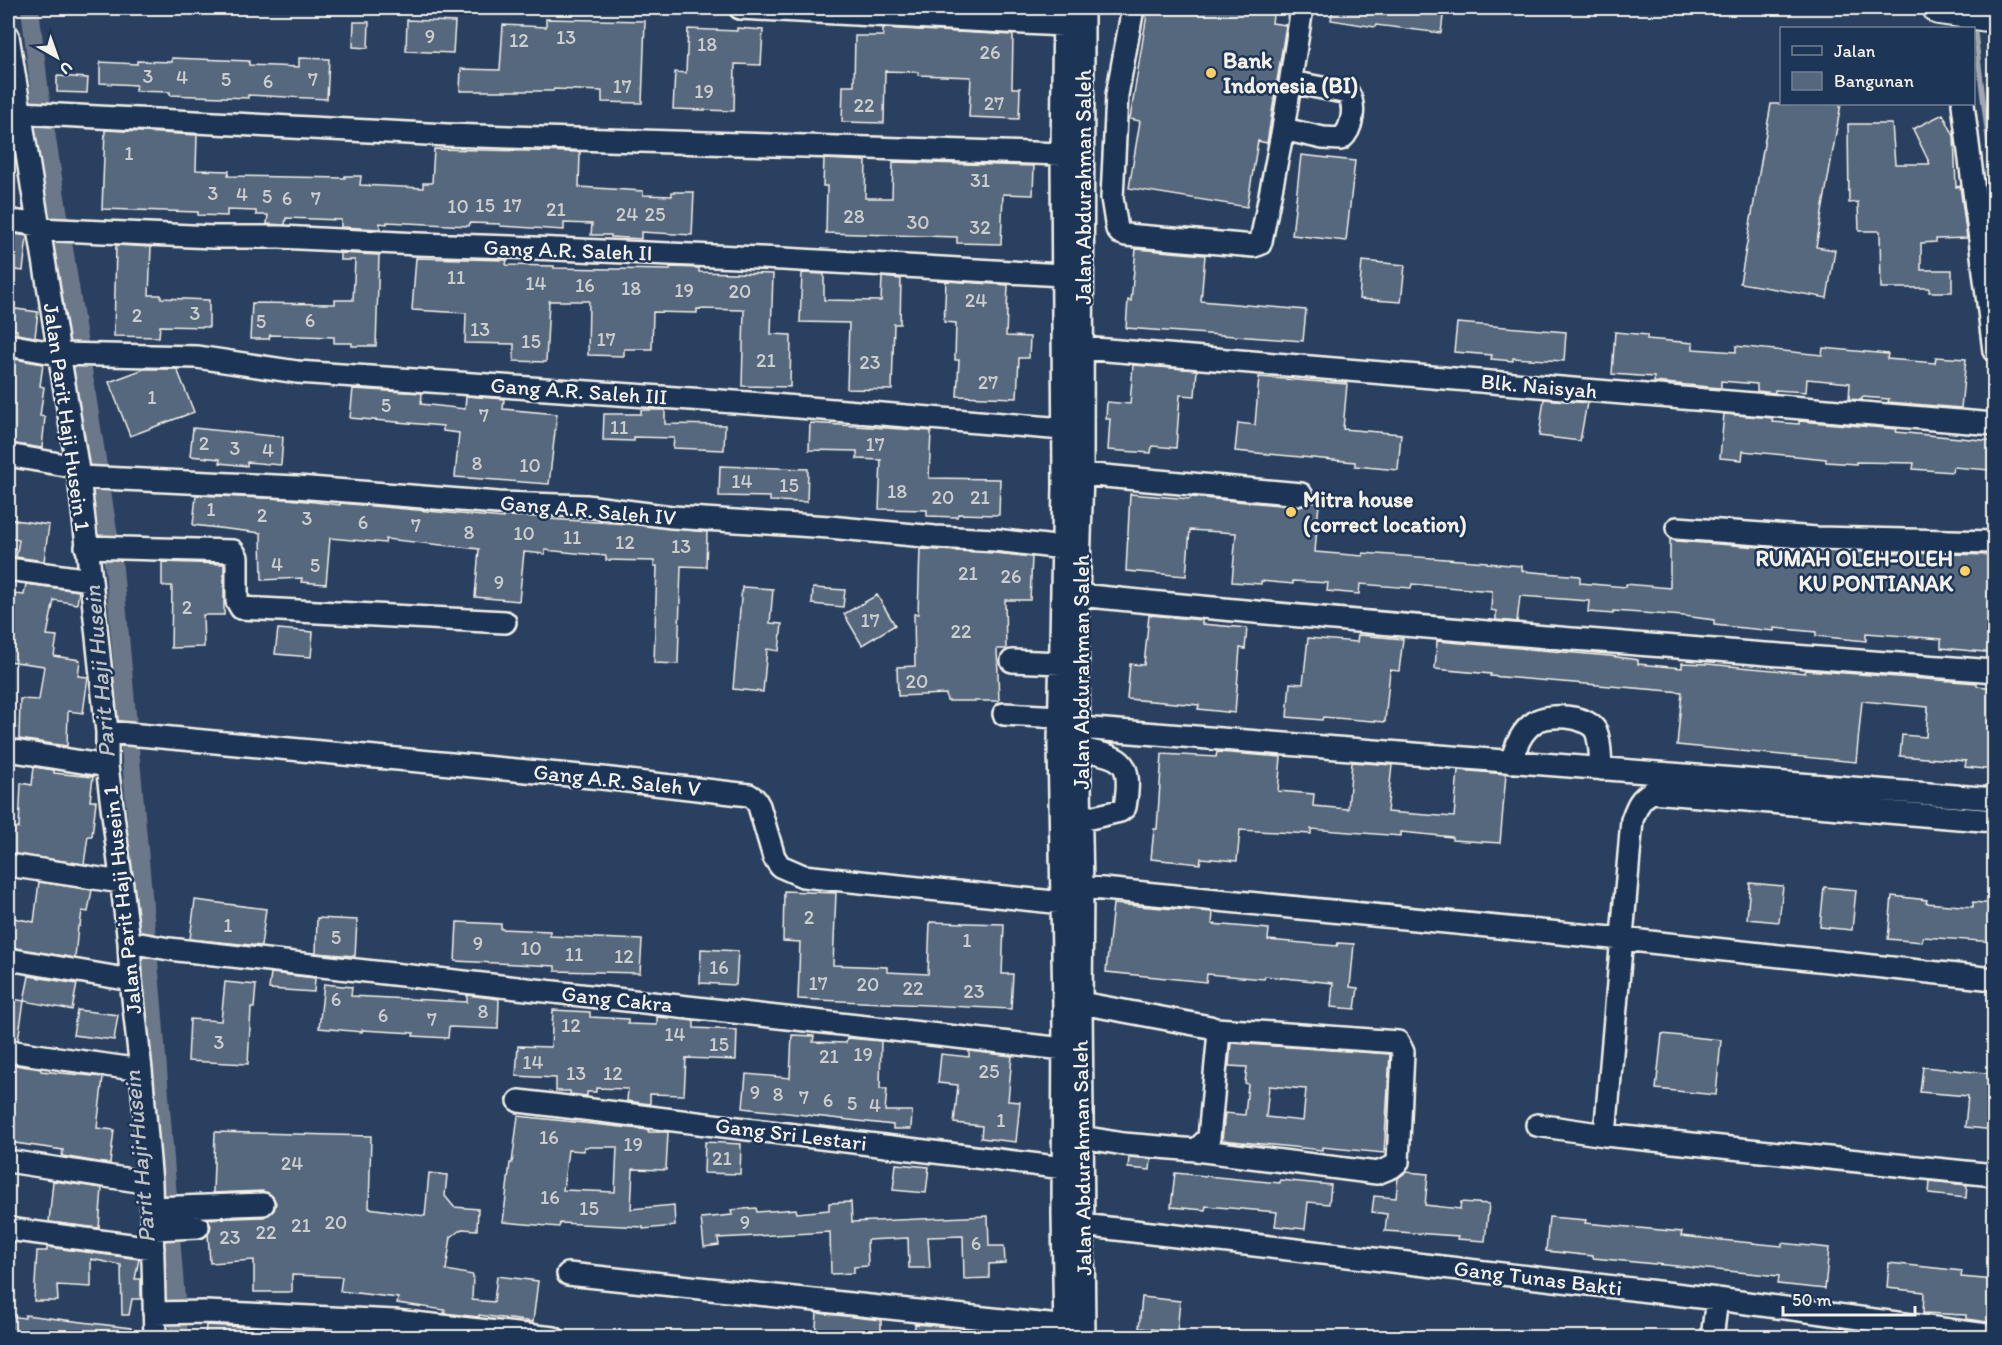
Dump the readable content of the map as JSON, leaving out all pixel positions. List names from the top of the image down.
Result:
{
  "streets": {
    "street": [
      "Jalan Abdurahman Saleh",
      "Gang A.R. Saleh II",
      "Blk. Naisyah",
      "Gang A.R. Saleh III",
      "Jalan Parit Haji Husein 1",
      "Gang A.R. Saleh IV",
      "Gang A.R. Saleh V",
      "Gang Cakra",
      "Gang Sri Lestari",
      "Gang Tunas Bakti"
    ]
  },
  "crossings": [
    ["Jalan Abdurahman Saleh", "Gang A.R. Saleh II"],
    ["Jalan Abdurahman Saleh", "Blk. Naisyah"],
    ["Jalan Abdurahman Saleh", "Gang A.R. Saleh III"],
    ["Jalan Abdurahman Saleh", "Gang A.R. Saleh IV"],
    ["Jalan Abdurahman Saleh", "Gang A.R. Saleh V"],
    ["Jalan Abdurahman Saleh", "Gang Cakra"],
    ["Jalan Abdurahman Saleh", "Gang Sri Lestari"],
    ["Jalan Abdurahman Saleh", "Gang Tunas Bakti"],
    ["Gang A.R. Saleh II", "Jalan Parit Haji Husein 1"],
    ["Gang A.R. Saleh III", "Jalan Parit Haji Husein 1"],
    ["Jalan Parit Haji Husein 1", "Gang A.R. Saleh IV"],
    ["Jalan Parit Haji Husein 1", "Gang A.R. Saleh V"],
    ["Jalan Parit Haji Husein 1", "Gang Cakra"]
  ],
  "water": ["Parit Haji Husein"],
  "places": ["Bank Indonesia (BI)", "Mitra house (correct location)", "RUMAH OLEH-OLEH KU PONTIANAK"],
  "house_numbers": [
    "9",
    "13",
    "12",
    "18",
    "26",
    "3",
    "4",
    "5",
    "7",
    "6",
    "17",
    "19",
    "27",
    "22",
    "1",
    "31",
    "3",
    "4",
    "5",
    "6",
    "7",
    "15",
    "17",
    "10",
    "21",
    "24",
    "25",
    "28",
    "30",
    "32",
    "11",
    "14",
    "16",
    "18",
    "19",
    "20",
    "24",
    "3",
    "2",
    "6",
    "5",
    "13",
    "17",
    "15",
    "21",
    "23",
    "27",
    "1",
    "5",
    "7",
    "11",
    "2",
    "17",
    "3",
    "4",
    "8",
    "10",
    "14",
    "15",
    "18",
    "20",
    "21",
    "1",
    "2",
    "3",
    "6",
    "7",
    "8",
    "10",
    "11",
    "12",
    "13",
    "4",
    "5",
    "21",
    "26",
    "9",
    "2",
    "17",
    "22",
    "20",
    "2",
    "1",
    "5",
    "1",
    "9",
    "10",
    "11",
    "12",
    "16",
    "17",
    "20",
    "22",
    "23",
    "6",
    "8",
    "6",
    "7",
    "12",
    "14",
    "3",
    "15",
    "19",
    "21",
    "14",
    "25",
    "13",
    "12",
    "9",
    "8",
    "7",
    "6",
    "5",
    "4",
    "1",
    "16",
    "19",
    "21",
    "24",
    "16",
    "15",
    "20",
    "9",
    "21",
    "22",
    "23",
    "6"
  ],
  "legend": ["Jalan", "Bangunan"],
  "scale_bar": "50 m",
  "north": "bottom right"
}
